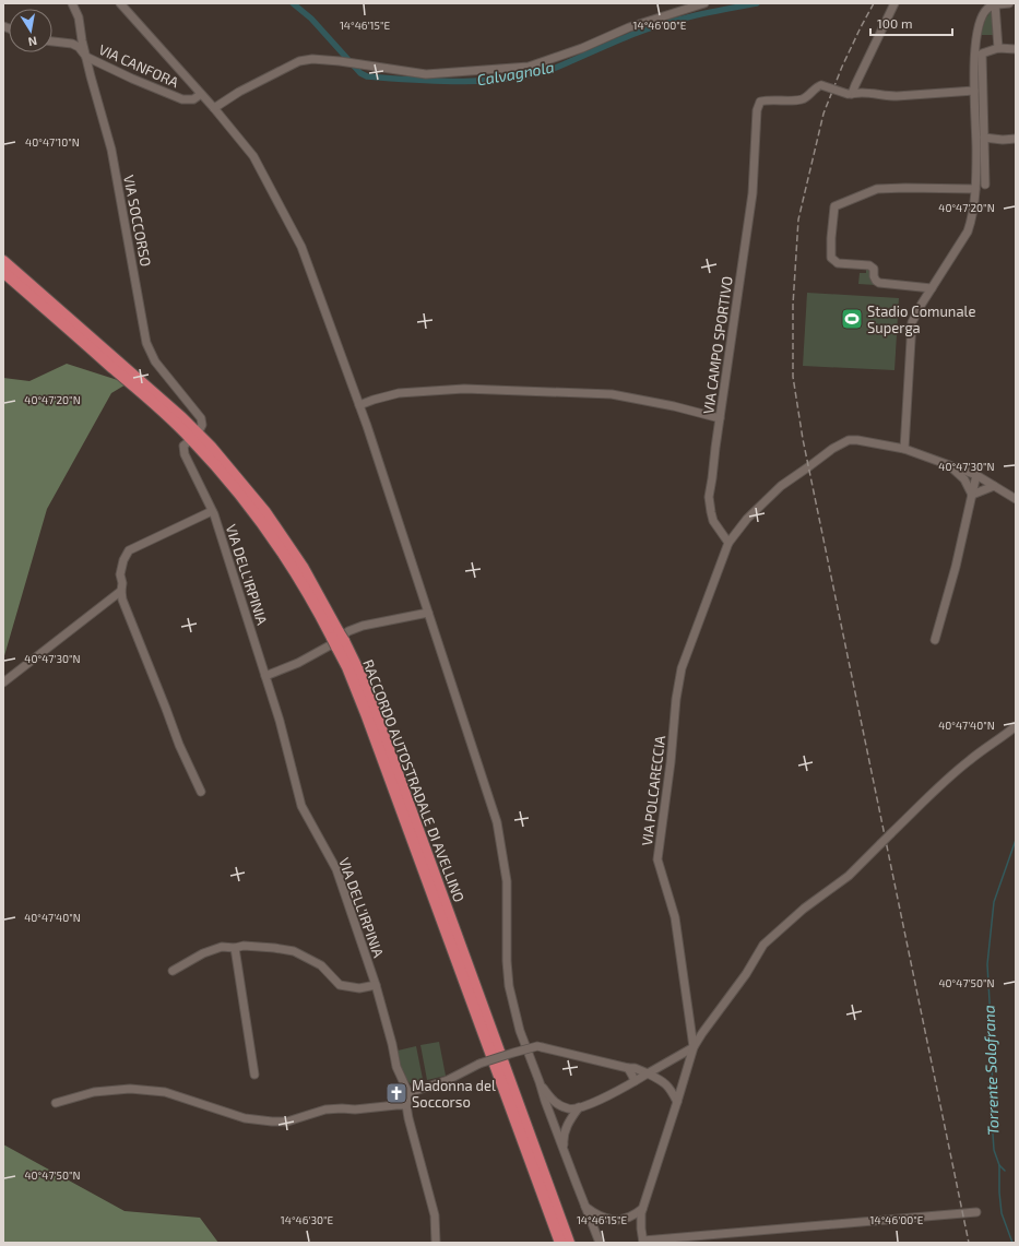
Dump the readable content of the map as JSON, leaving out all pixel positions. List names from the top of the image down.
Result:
{
  "streets": {
    "highway": ["RACCORDO AUTOSTRADALE DI AVELLINO"],
    "street": [
      "VIA CANFORA",
      "VIA SOCCORSO",
      "VIA CAMPO SPORTIVO",
      "VIA DELL'IRPINIA",
      "VIA POLCARECCIA"
    ]
  },
  "crossings": [
    ["VIA CANFORA", "VIA SOCCORSO"],
    ["VIA CAMPO SPORTIVO", "VIA POLCARECCIA"]
  ],
  "water": ["Calvagnola", "Torrente Solofrana"],
  "places": {
    "sports": ["Stadio Comunale Superga"],
    "church": ["Madonna del Soccorso"]
  },
  "scale_bar": "100 m",
  "north": "bottom",
  "coordinates": [
    "14°46'15\"E",
    "14°46'00\"E",
    "40°47'10\"N",
    "40°47'20\"N",
    "40°47'30\"N",
    "40°47'40\"N",
    "40°47'50\"N",
    "14°46'30\"E"
  ]
}
